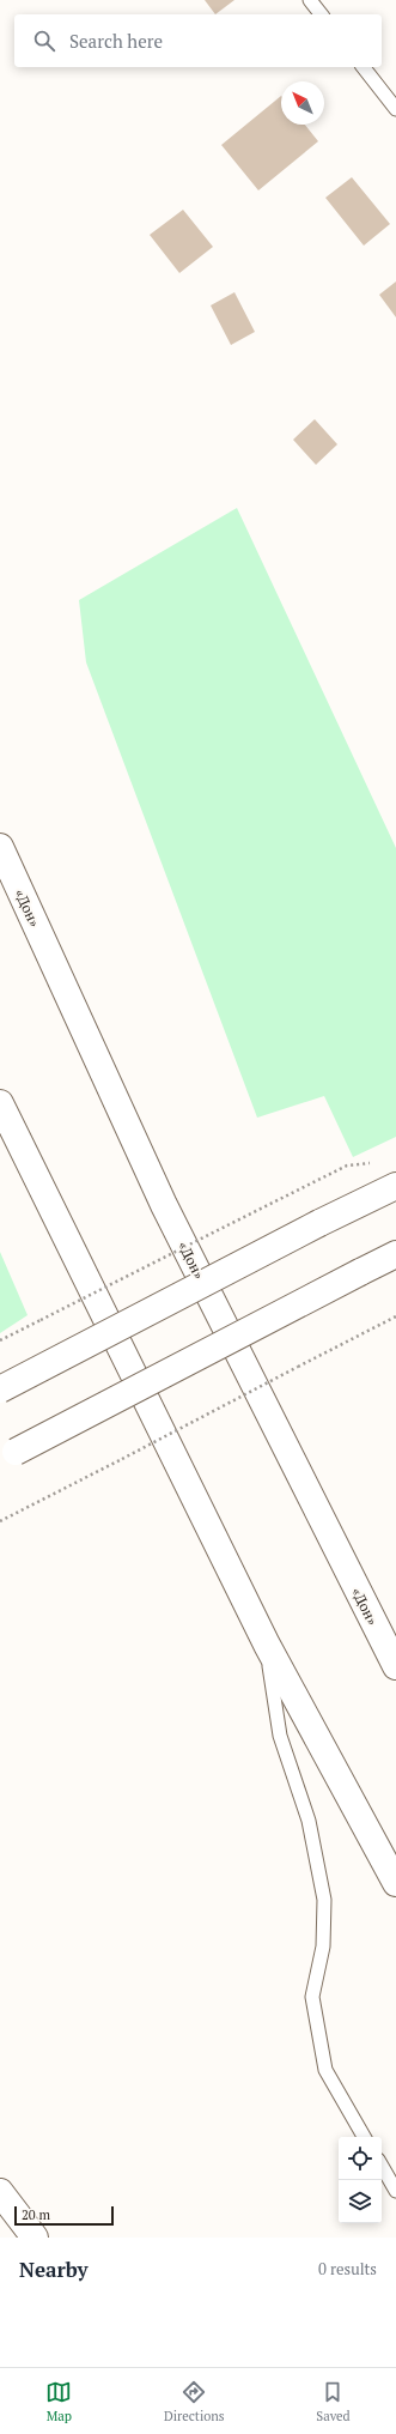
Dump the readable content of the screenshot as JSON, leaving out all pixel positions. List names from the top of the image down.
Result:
{
  "streets": {
    "main road": ["«Дон»"]
  },
  "scale_bar": "20 m",
  "north": "top left",
  "page": {
    "search": "Search here",
    "scale": "20 m",
    "heading": ["Nearby", "0 results"],
    "nav": ["Map", "Directions", "Saved"]
  }
}
